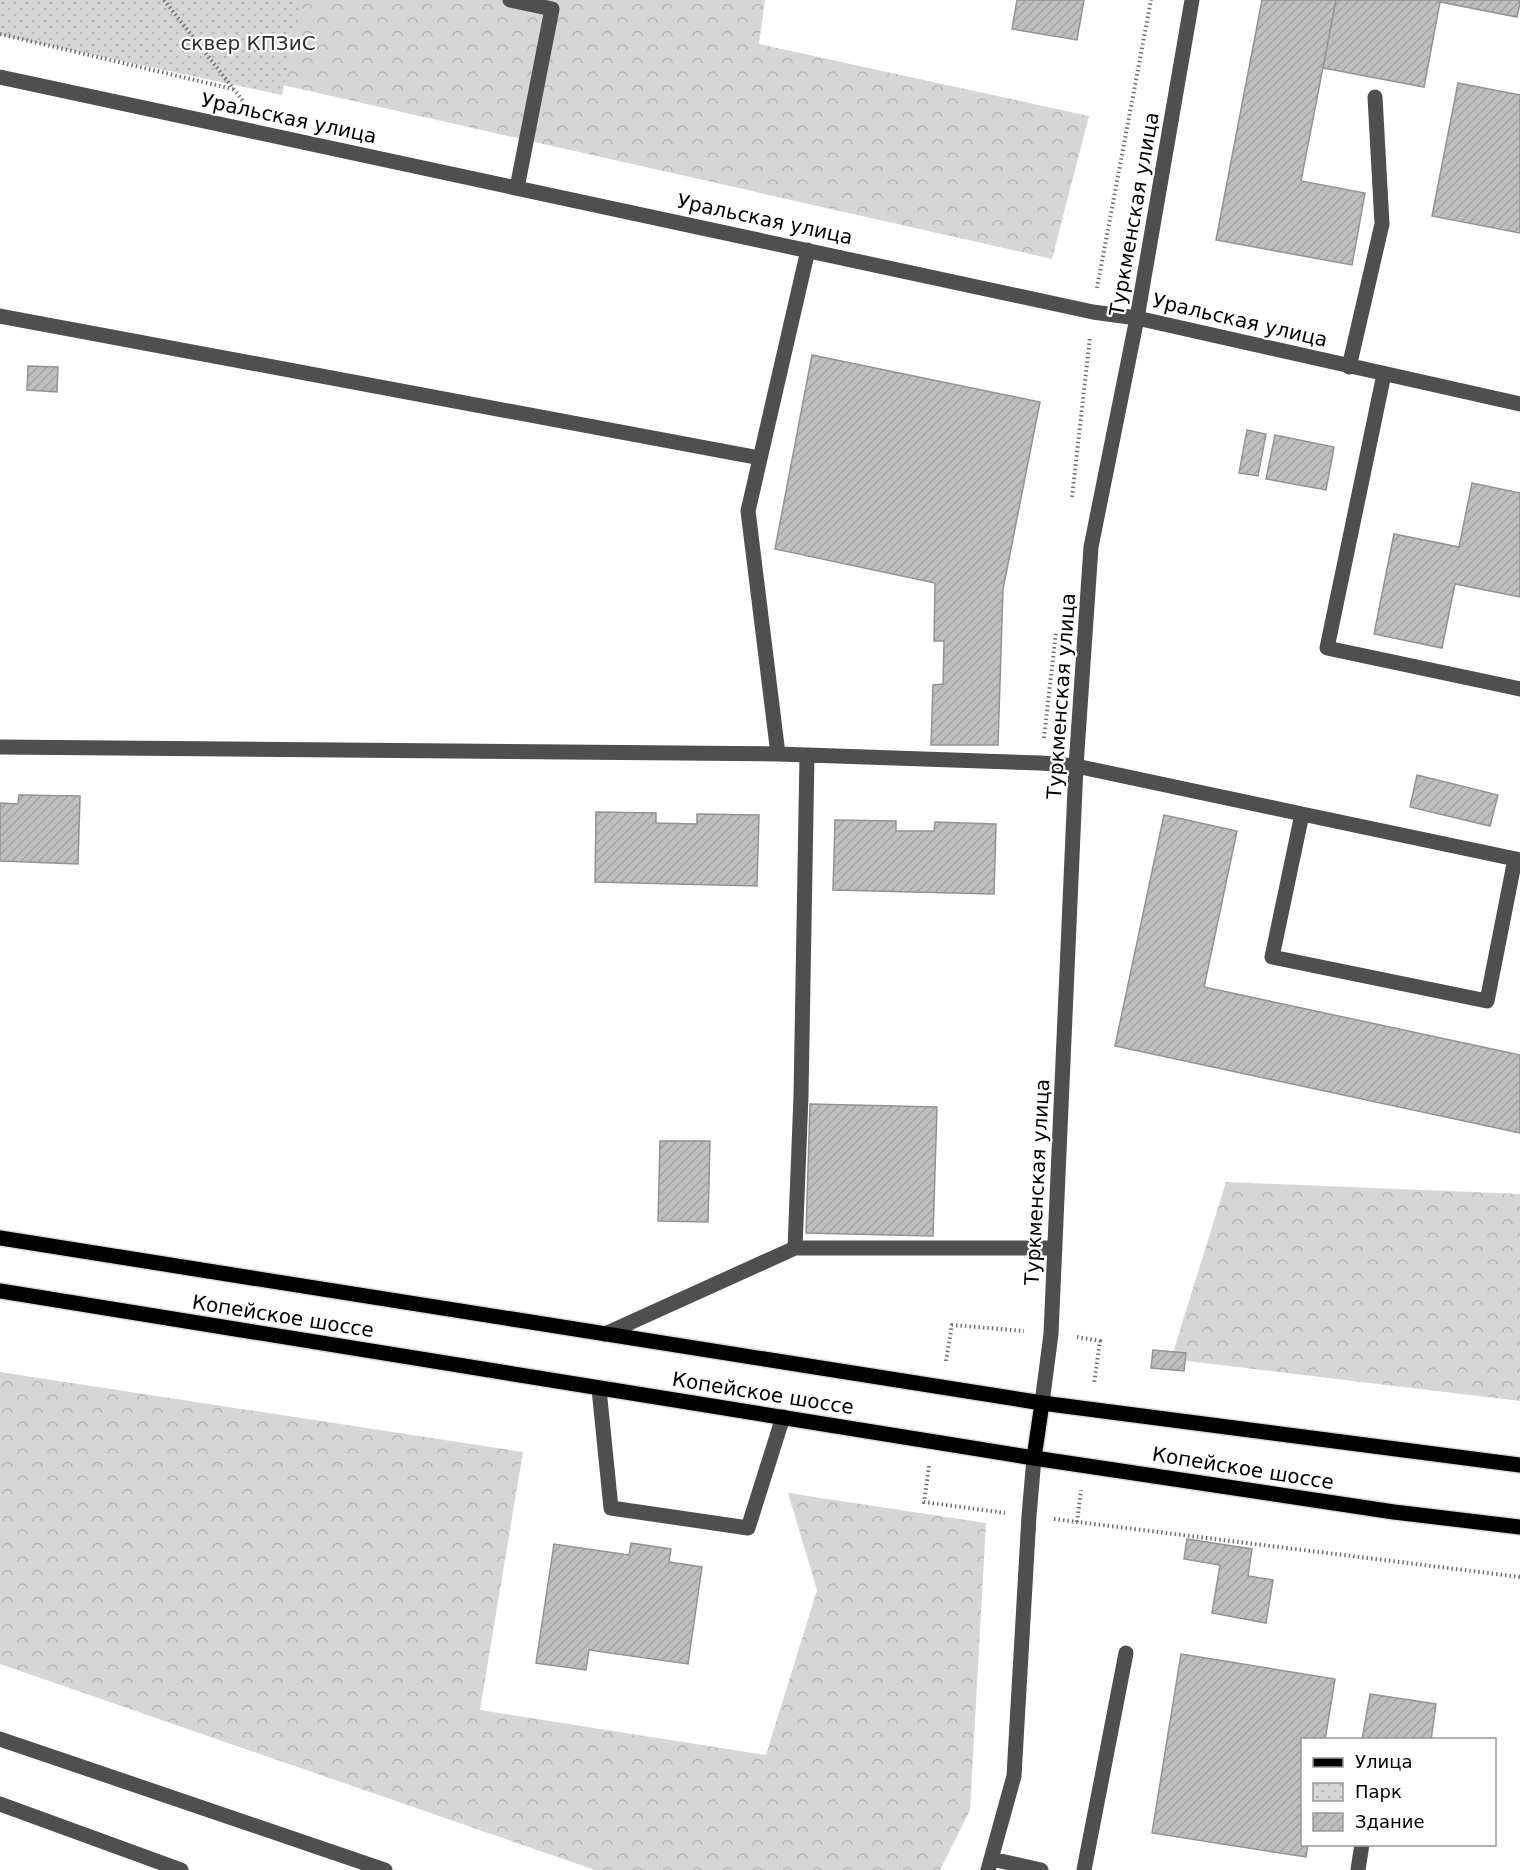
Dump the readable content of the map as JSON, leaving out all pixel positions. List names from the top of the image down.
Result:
{
  "streets": {
    "main road": ["Копейское шоссе"],
    "street": ["Уральская улица", "Туркменская улица"]
  },
  "crossings": [
    ["Уральская улица", "Туркменская улица"],
    ["Туркменская улица", "Копейское шоссе"]
  ],
  "parks": ["сквер КПЗиС"],
  "legend": ["Улица", "Парк", "Здание"]
}
